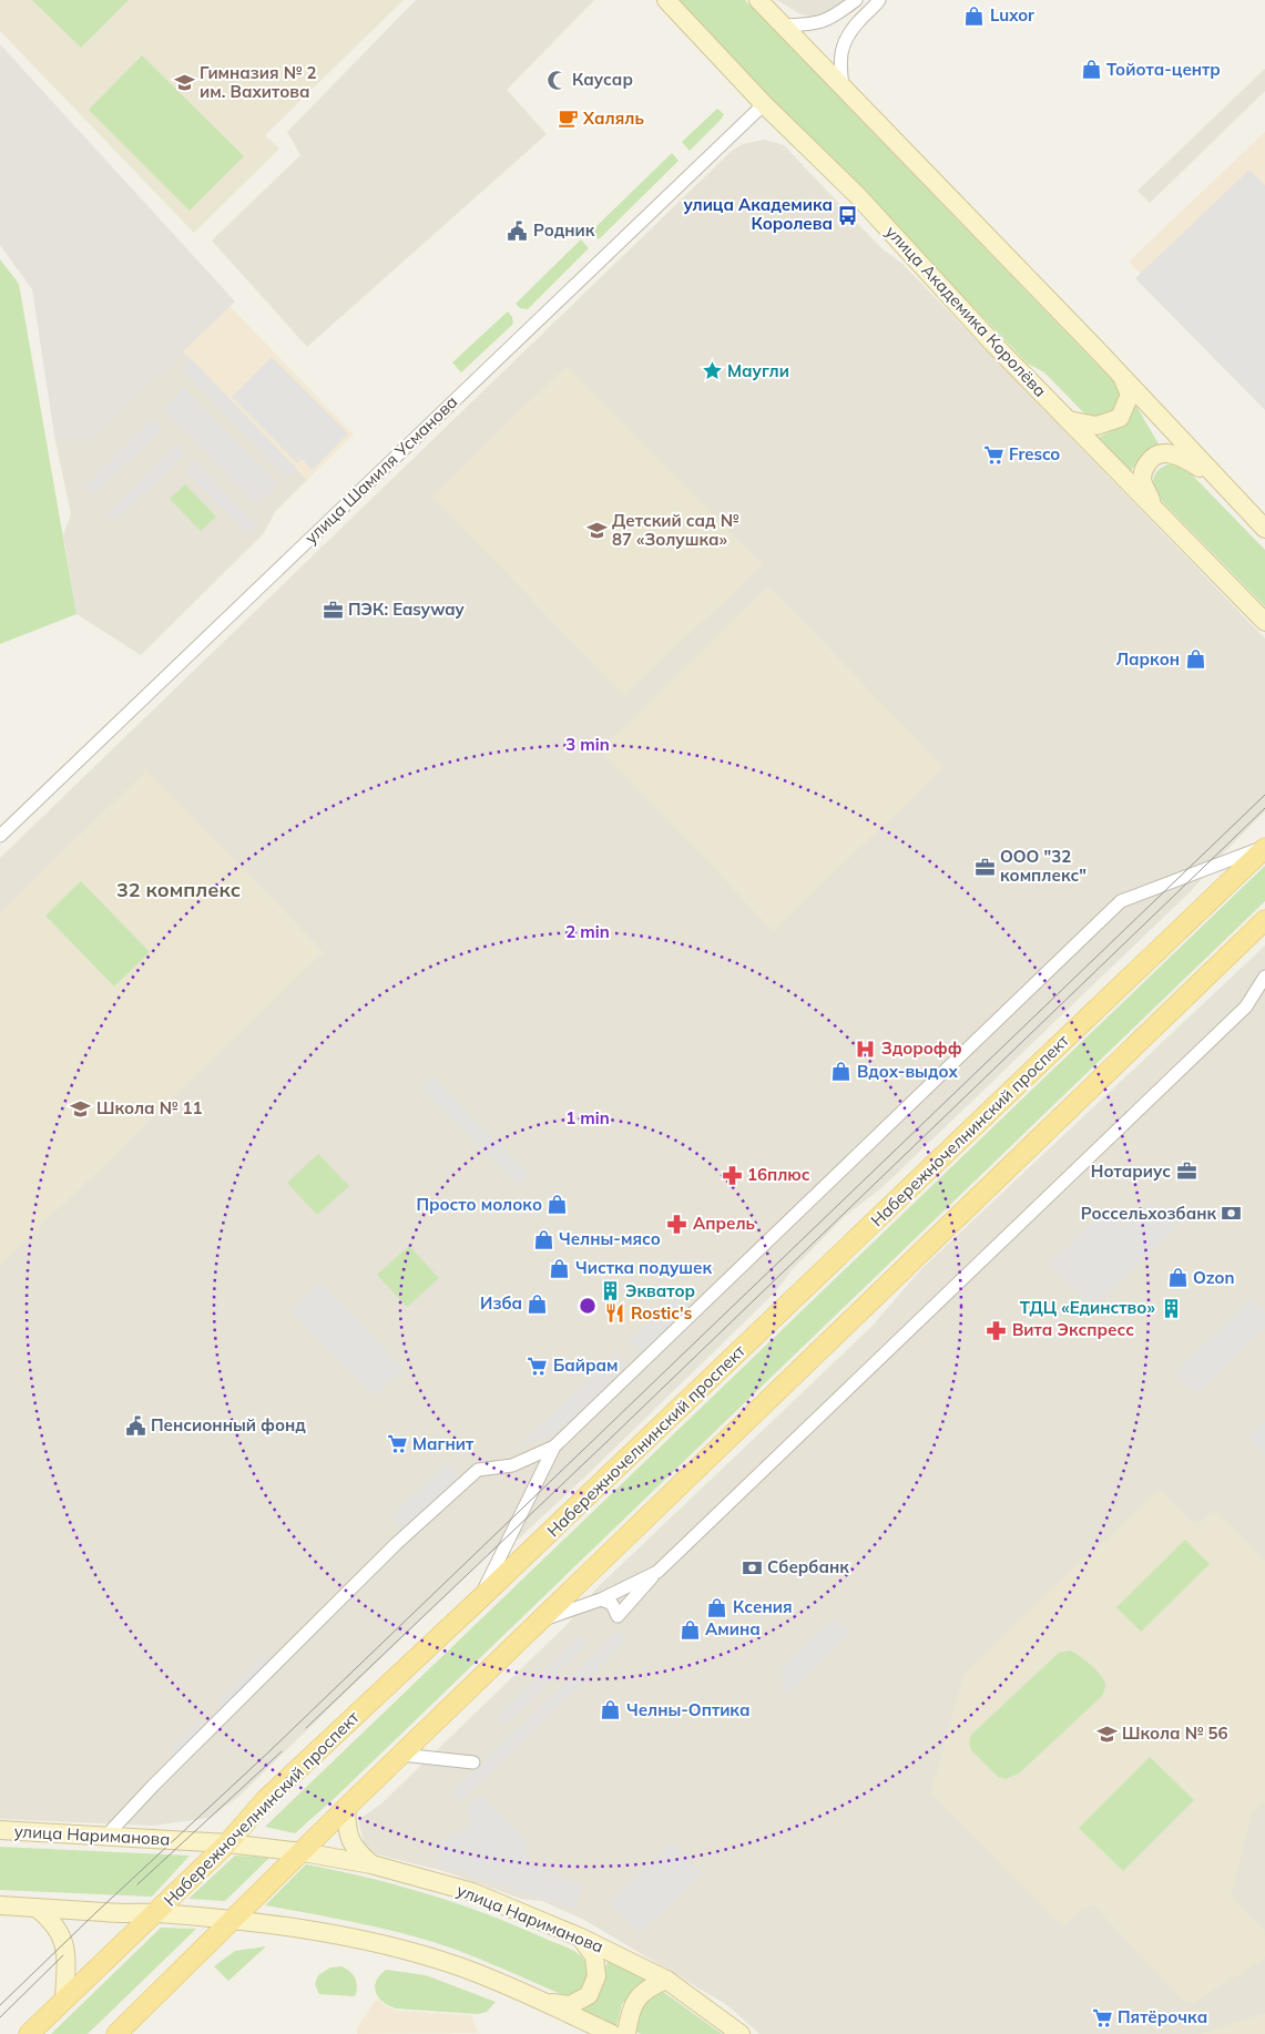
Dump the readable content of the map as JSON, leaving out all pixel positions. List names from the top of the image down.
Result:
{
  "streets": {
    "main road": ["Набережночелнинский проспект"],
    "street": ["улица Академика Королёва", "улица Шамиля Усманова", "улица Нариманова"]
  },
  "crossings": [
    ["улица Академика Королёва", "улица Шамиля Усманова"],
    ["Набережночелнинский проспект", "улица Нариманова"]
  ],
  "districts": ["32 комплекс"],
  "places": {
    "shop": [
      "Luxor",
      "Тойота-центр",
      "Ларкон",
      "Вдох-выдох",
      "Просто молоко",
      "Челны-мясо",
      "Чистка подушек",
      "Ozon",
      "Изба",
      "Ксения",
      "Амина",
      "Челны-Оптика"
    ],
    "mosque": ["Каусар"],
    "school or university": [
      "Гимназия № 2 им. Вахитова",
      "Детский сад № 87 «Золушка»",
      "Школа № 11",
      "Школа № 56"
    ],
    "cafe": ["Халяль"],
    "bus stop": ["улица Академика Королева"],
    "public building": ["Родник", "Пенсионный фонд"],
    "place": ["Маугли"],
    "supermarket": [
      "Fresco",
      "Байрам",
      "Магнит",
      "Пятёрочка"
    ],
    "office": ["ПЭК: Easyway", "ООО \"32 комплекс\"", "Нотариус"],
    "hospital": ["Здорофф"],
    "pharmacy": ["16плюс", "Апрель", "Вита Экспресс"],
    "bank": ["Россельхозбанк", "Сбербанк"],
    "building": ["Экватор", "ТДЦ «Единство»"],
    "restaurant": ["Rostiс's"]
  },
  "rings": ["3 min", "2 min", "1 min"]
}
